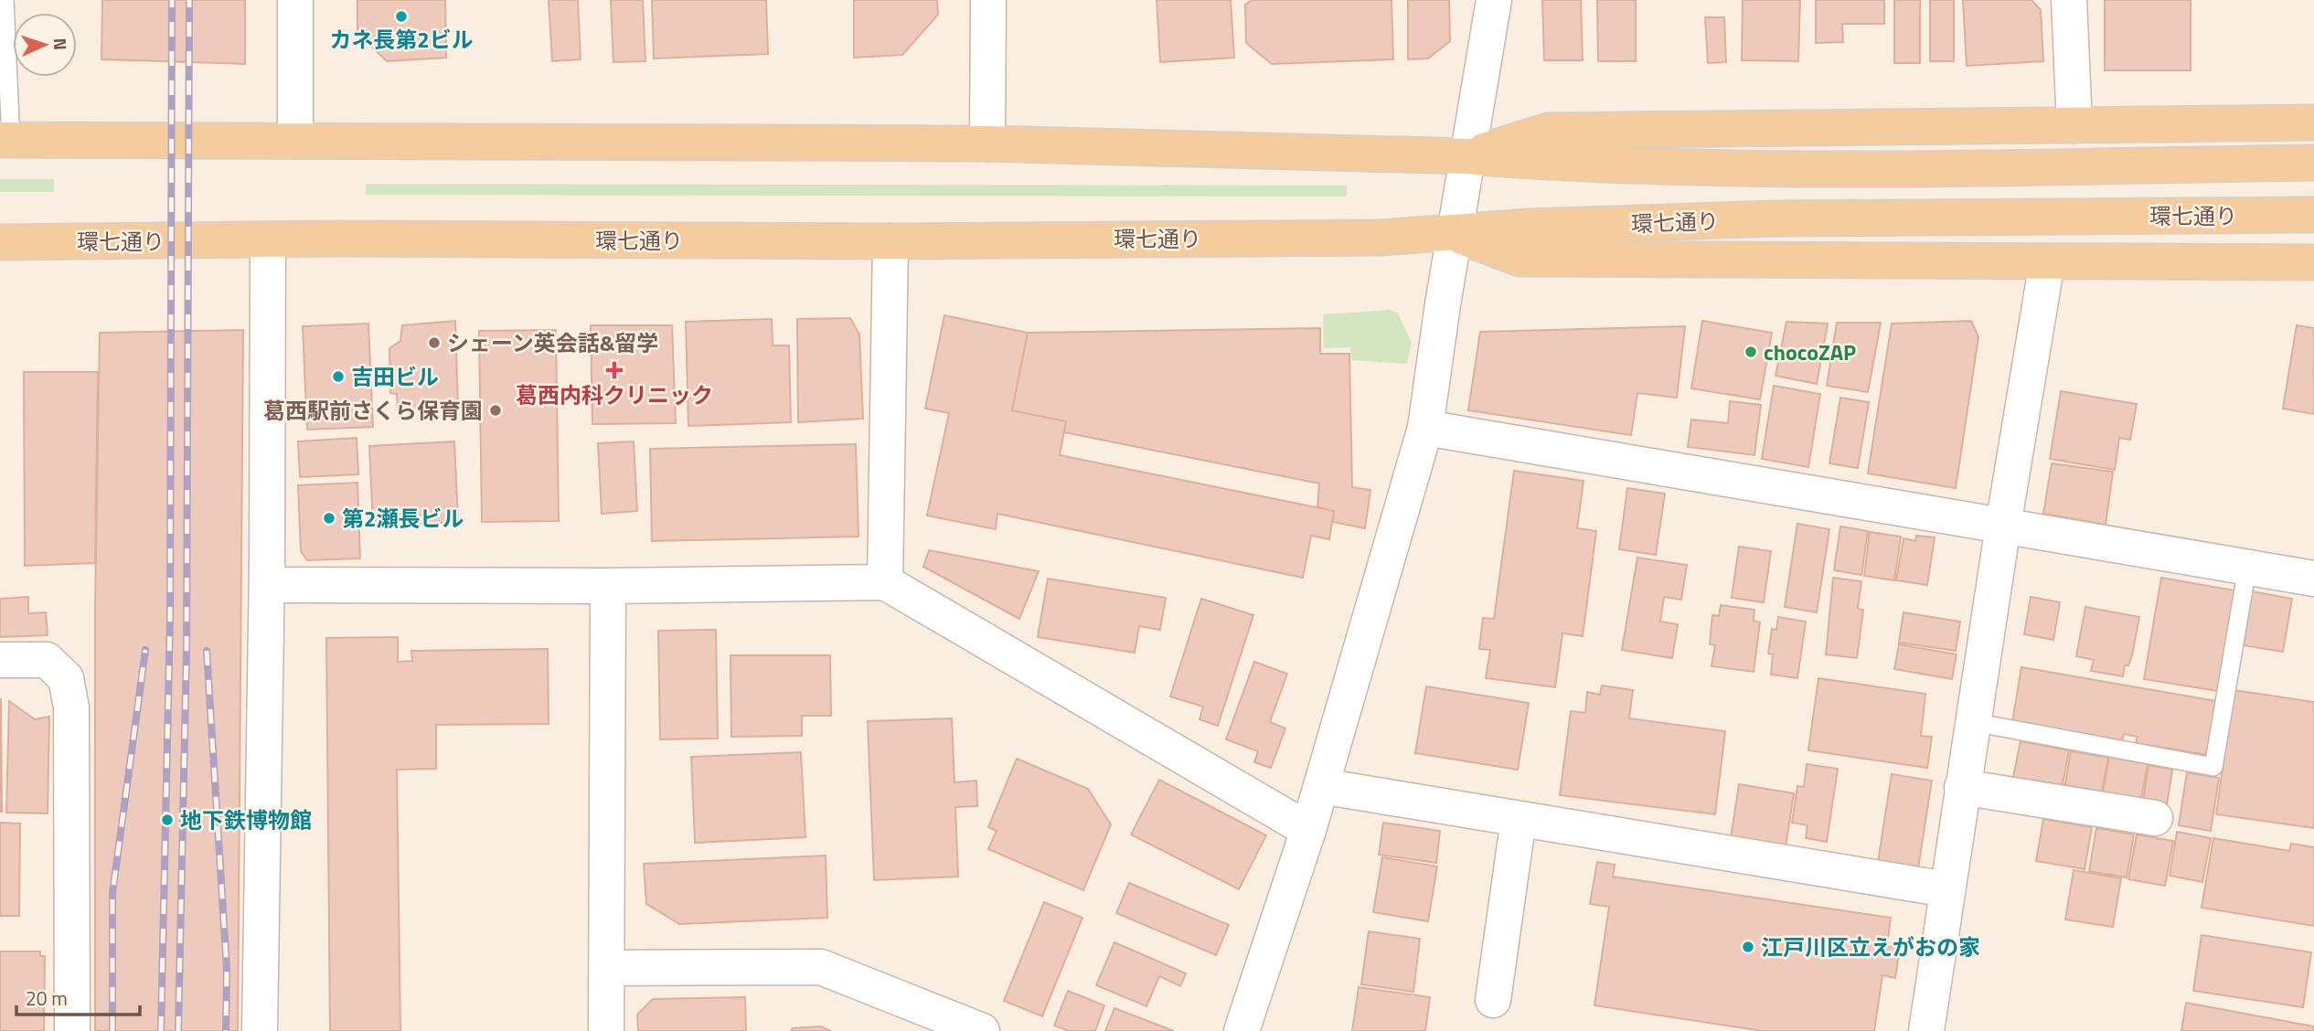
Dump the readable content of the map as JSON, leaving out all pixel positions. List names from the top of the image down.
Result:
{
  "streets": {
    "main road": ["環七通り"]
  },
  "places": {
    "other": [
      "カネ長第2ビル",
      "シェーン英会話&留学",
      "chocoZAP",
      "吉田ビル",
      "葛西駅前さくら保育園",
      "第2瀬長ビル",
      "地下鉄博物館",
      "江戸川区立えがおの家"
    ],
    "health": ["葛西内科クリニック"]
  },
  "scale_bar": "20 m",
  "north": "right"
}
